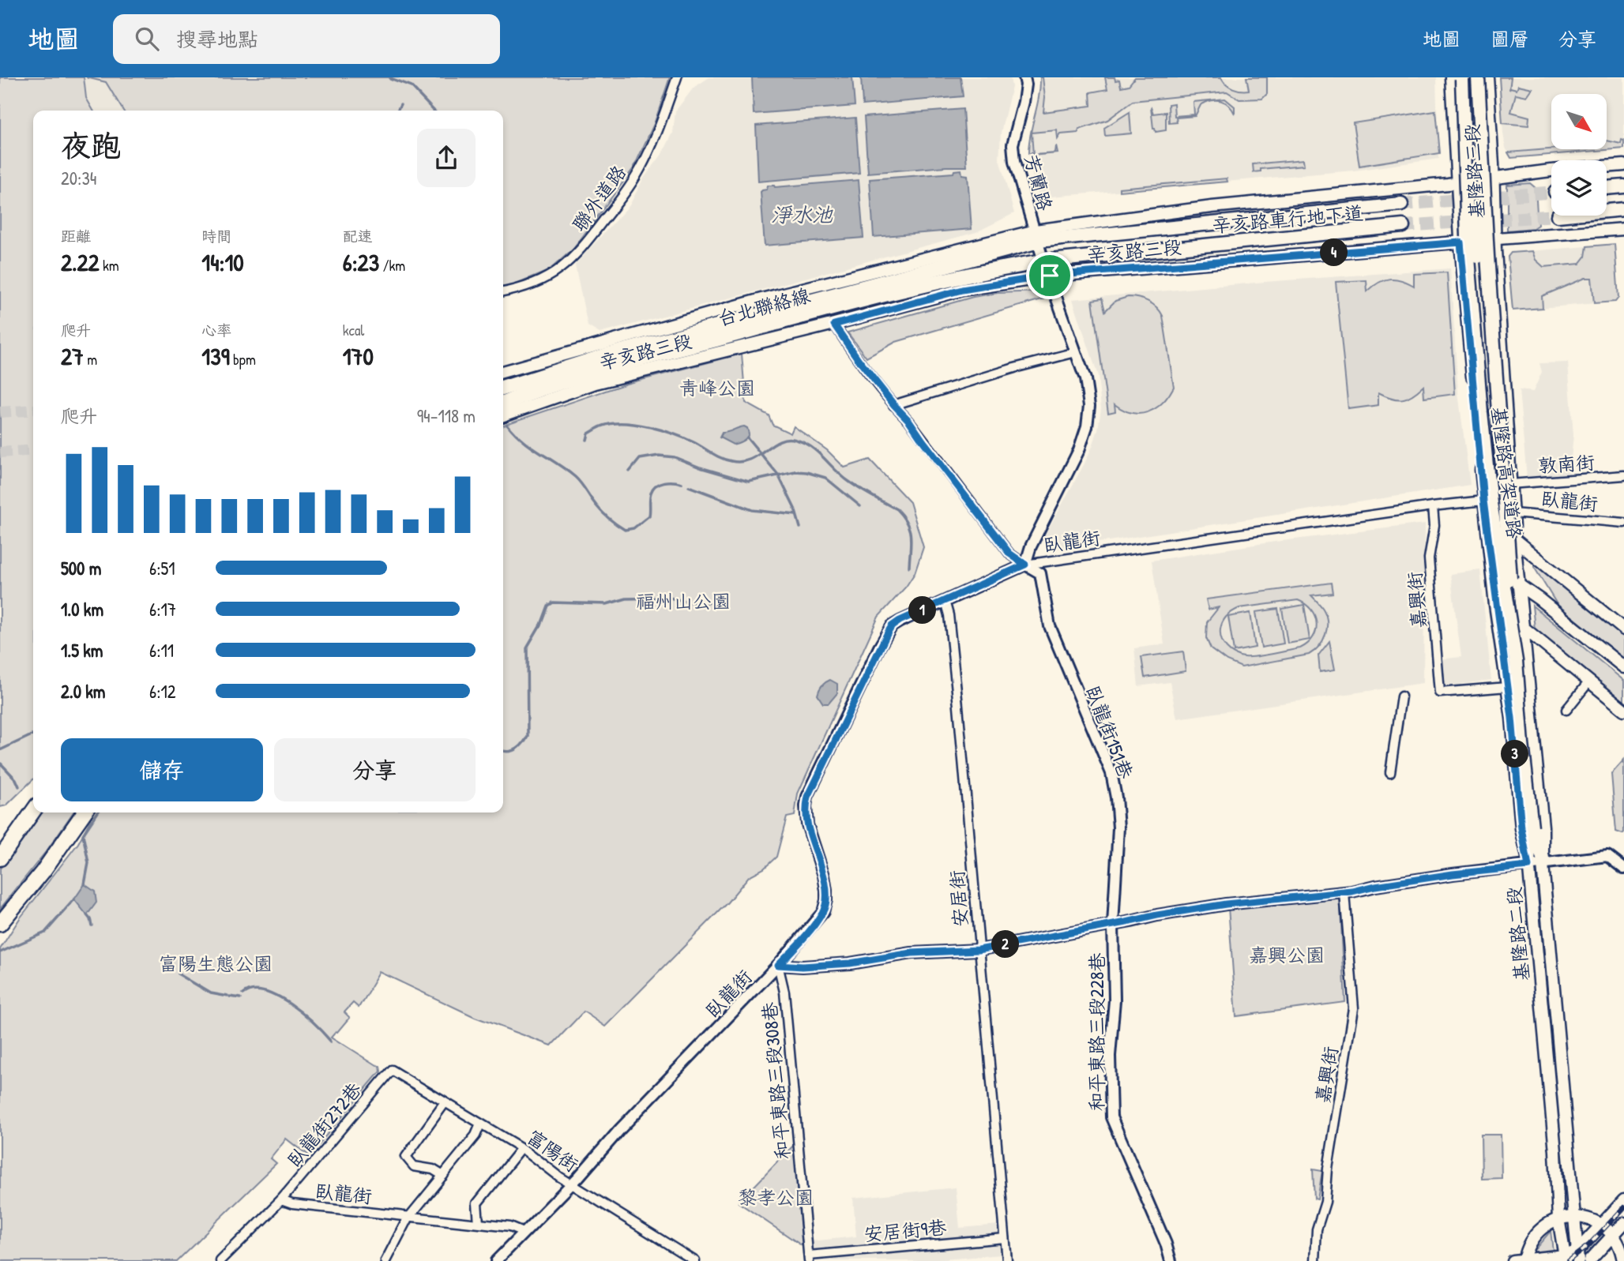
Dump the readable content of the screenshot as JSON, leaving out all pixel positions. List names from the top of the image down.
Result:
{
  "streets": {
    "highway": ["台北聯絡線"],
    "main road": [
      "基隆路三段",
      "辛亥路車行地下道",
      "辛亥路三段",
      "基隆路高架道路",
      "基隆路二段"
    ],
    "street": [
      "芳蘭路",
      "聯外道路",
      "敦南街",
      "臥龍街",
      "嘉興街",
      "臥龍街151巷",
      "安居街",
      "和平東路三段228巷",
      "和平東路三段308巷",
      "臥龍街272巷",
      "富陽街",
      "安居街9巷"
    ]
  },
  "crossings": [
    ["基隆路三段", "辛亥路三段"],
    ["基隆路三段", "敦南街"],
    ["基隆路三段", "基隆路高架道路"],
    ["基隆路三段", "臥龍街"],
    ["基隆路三段", "基隆路二段"],
    ["芳蘭路", "辛亥路車行地下道"],
    ["芳蘭路", "辛亥路三段"],
    ["芳蘭路", "台北聯絡線"],
    ["芳蘭路", "臥龍街"],
    ["芳蘭路", "臥龍街151巷"],
    ["辛亥路車行地下道", "辛亥路三段"],
    ["辛亥路車行地下道", "台北聯絡線"],
    ["辛亥路三段", "台北聯絡線"],
    ["基隆路高架道路", "基隆路二段"],
    ["臥龍街", "嘉興街"],
    ["臥龍街", "臥龍街151巷"],
    ["臥龍街", "安居街"],
    ["臥龍街", "和平東路三段308巷"],
    ["臥龍街", "臥龍街272巷"],
    ["臥龍街", "富陽街"],
    ["嘉興街", "基隆路二段"],
    ["臥龍街151巷", "和平東路三段228巷"],
    ["安居街", "安居街9巷"],
    ["和平東路三段308巷", "安居街9巷"],
    ["臥龍街272巷", "富陽街"]
  ],
  "water": ["淨水池"],
  "parks": [
    "青峰公園",
    "福州山公園",
    "嘉興公園",
    "富陽生態公園",
    "黎孝公園"
  ],
  "north": "bottom right",
  "page": {
    "header": "地圖",
    "search": "搜尋地點",
    "nav": ["地圖", "圖層", "分享"],
    "heading": ["夜跑", "20:34"],
    "stats": [
      ["距離", "2.22 km"],
      ["時間", "14:10"],
      ["配速", "6:23 /km"],
      ["爬升", "27 m"],
      ["心率", "139 bpm"],
      ["kcal", "170"]
    ],
    "pins": [
      "4",
      "1",
      "3",
      "2"
    ],
    "chart": ["爬升", "94–118 m"],
    "list": [
      {
        "name": "500 m",
        "note": "6:51"
      },
      {
        "name": "1.0 km",
        "note": "6:17"
      },
      {
        "name": "1.5 km",
        "note": "6:11"
      },
      {
        "name": "2.0 km",
        "note": "6:12"
      }
    ],
    "buttons": ["儲存", "分享"]
  }
}
